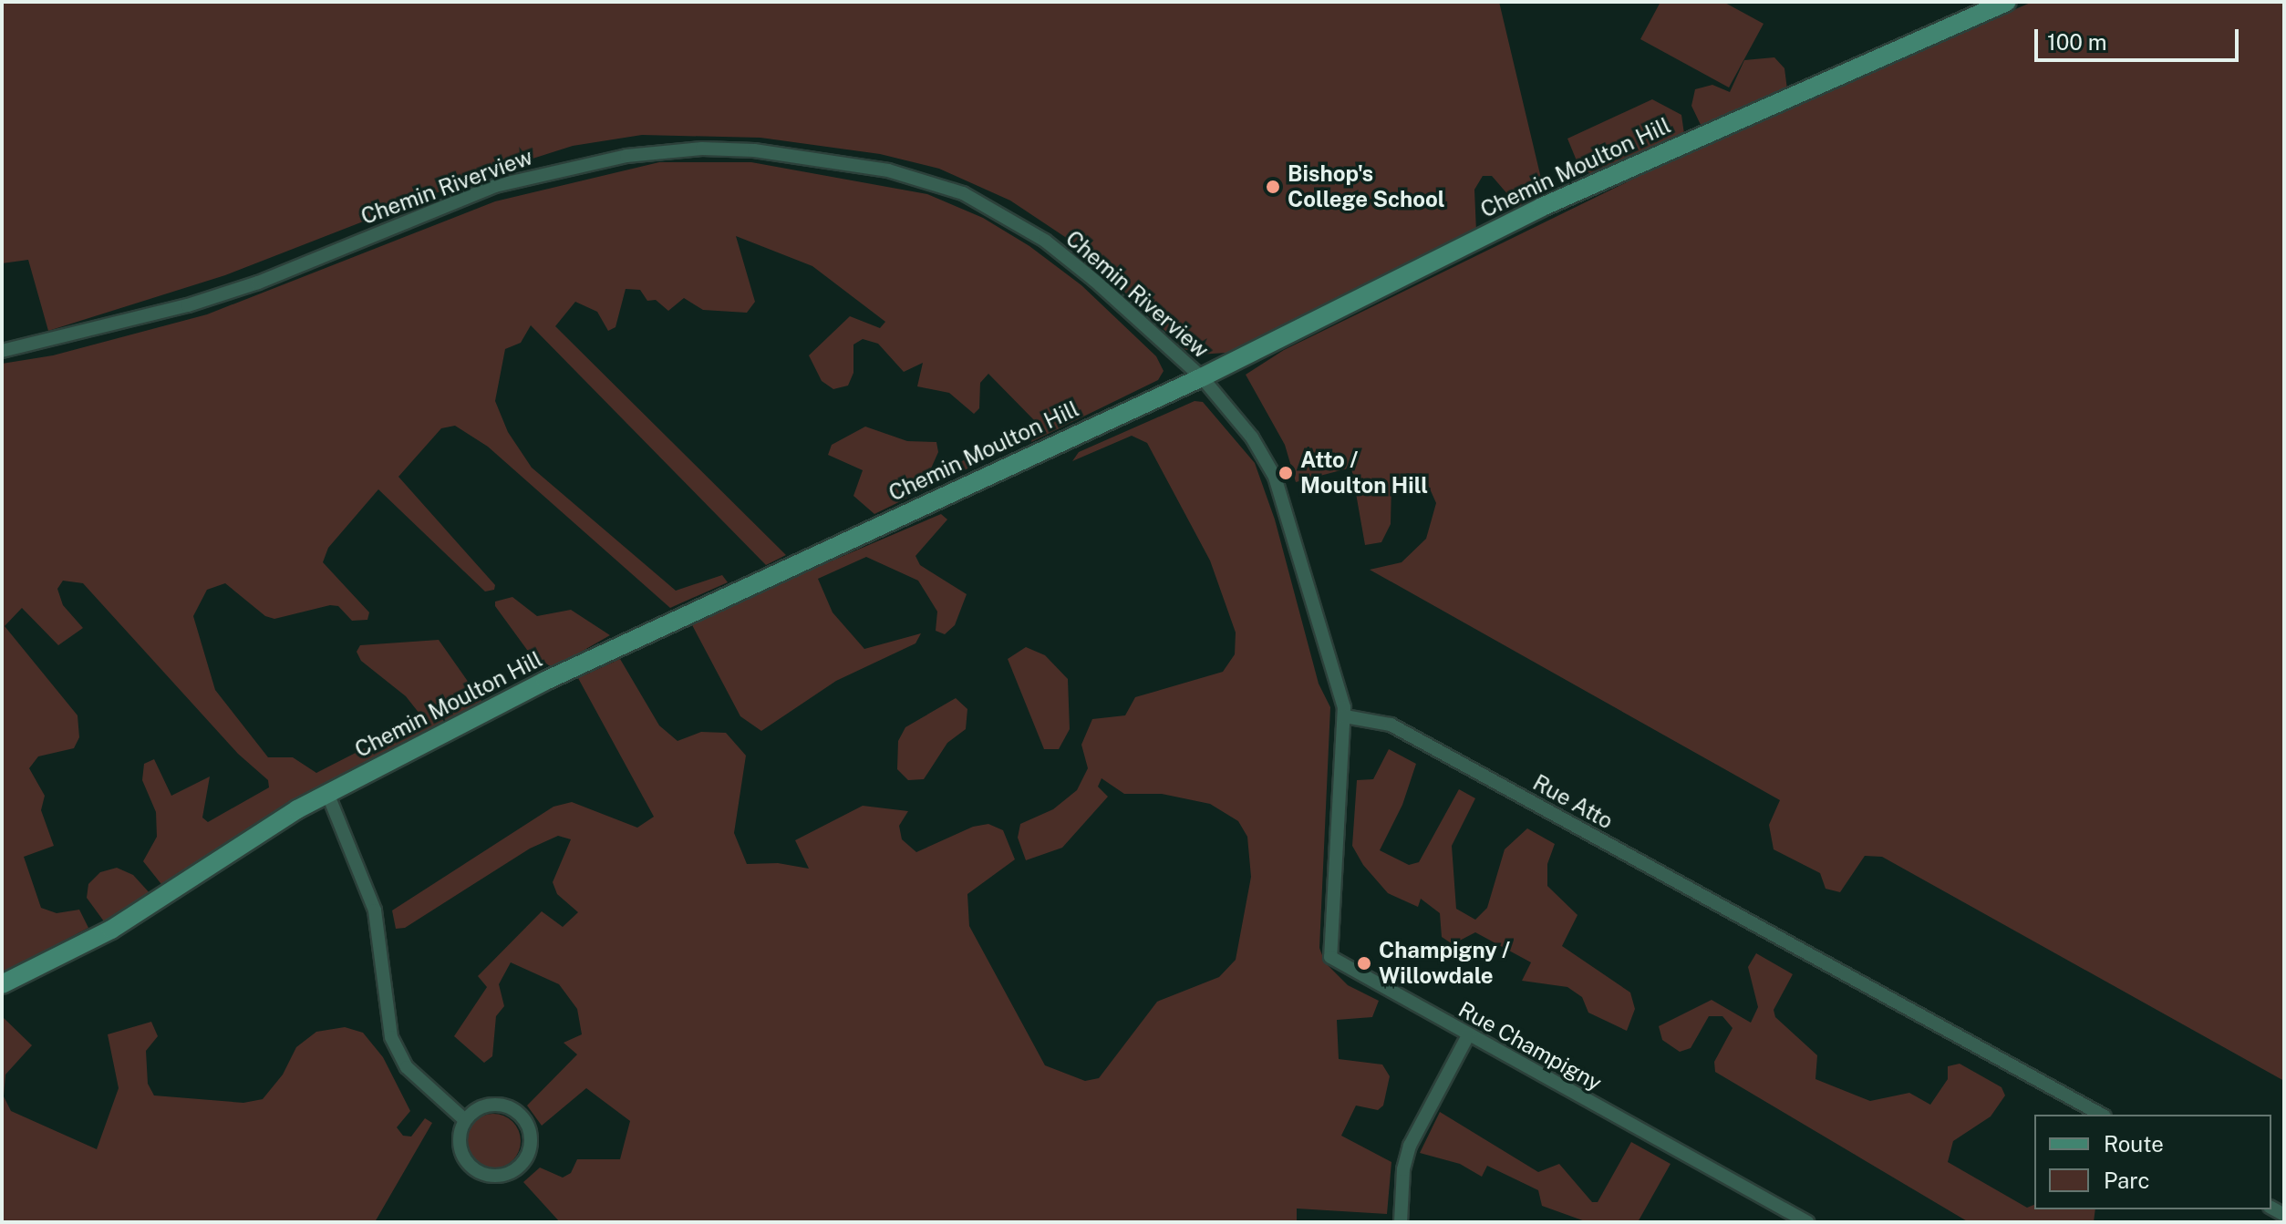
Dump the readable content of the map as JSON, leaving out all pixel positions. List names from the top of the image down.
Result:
{
  "streets": {
    "street": [
      "Chemin Moulton Hill",
      "Chemin Riverview",
      "Rue Atto",
      "Rue Champigny"
    ]
  },
  "crossings": [
    ["Chemin Moulton Hill", "Chemin Riverview"],
    ["Rue Atto", "Rue Champigny"]
  ],
  "places": ["Bishop's College School", "Atto / Moulton Hill", "Champigny / Willowdale"],
  "legend": ["Route", "Parc"],
  "scale_bar": "100 m"
}
